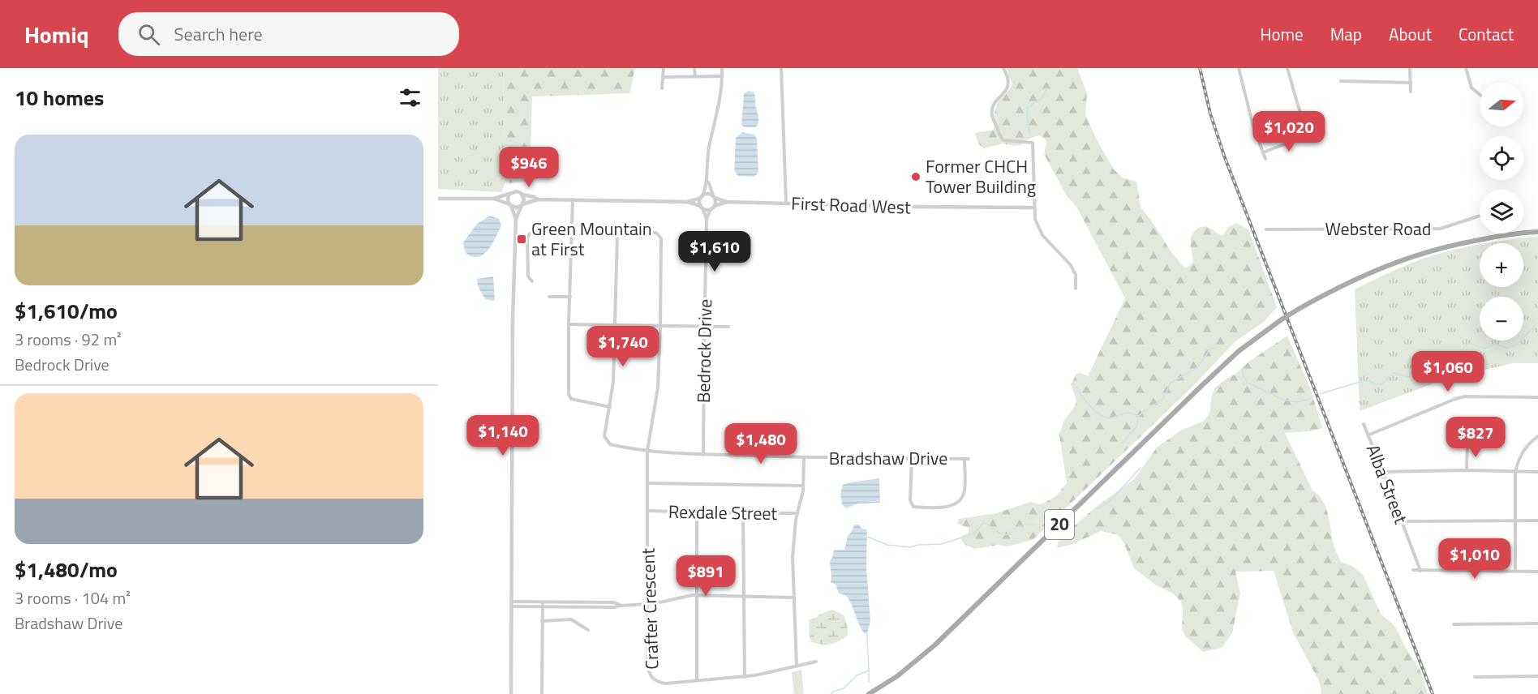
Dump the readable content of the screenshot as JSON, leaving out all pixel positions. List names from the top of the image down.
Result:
{
  "streets": {
    "main road": ["20"],
    "street": [
      "First Road West",
      "Webster Road",
      "Bedrock Drive",
      "Bradshaw Drive",
      "Alba Street",
      "Rexdale Street",
      "Crafter Crescent"
    ]
  },
  "crossings": [
    ["First Road West", "Bedrock Drive"],
    ["Bedrock Drive", "Bradshaw Drive"],
    ["Bradshaw Drive", "Crafter Crescent"],
    ["Rexdale Street", "Crafter Crescent"]
  ],
  "places": {
    "other": ["Former CHCH Tower Building"],
    "transit": ["Green Mountain at First"]
  },
  "north": "right",
  "page": {
    "header": "Homiq",
    "search": "Search here",
    "nav": [
      "Home",
      "Map",
      "About",
      "Contact"
    ],
    "heading": "10 homes",
    "map_buttons": ["+", "−"],
    "price": [
      "$1,020",
      "$946",
      "$1,610",
      "$1,740",
      "$1,060",
      "$1,140",
      "$827",
      "$1,480",
      "$1,010",
      "$891"
    ],
    "list": [
      {
        "name": "$1,610/mo",
        "note": "3 rooms · 92 m² · Bedrock Drive"
      },
      {
        "name": "$1,480/mo",
        "note": "3 rooms · 104 m² · Bradshaw Drive"
      }
    ]
  }
}
